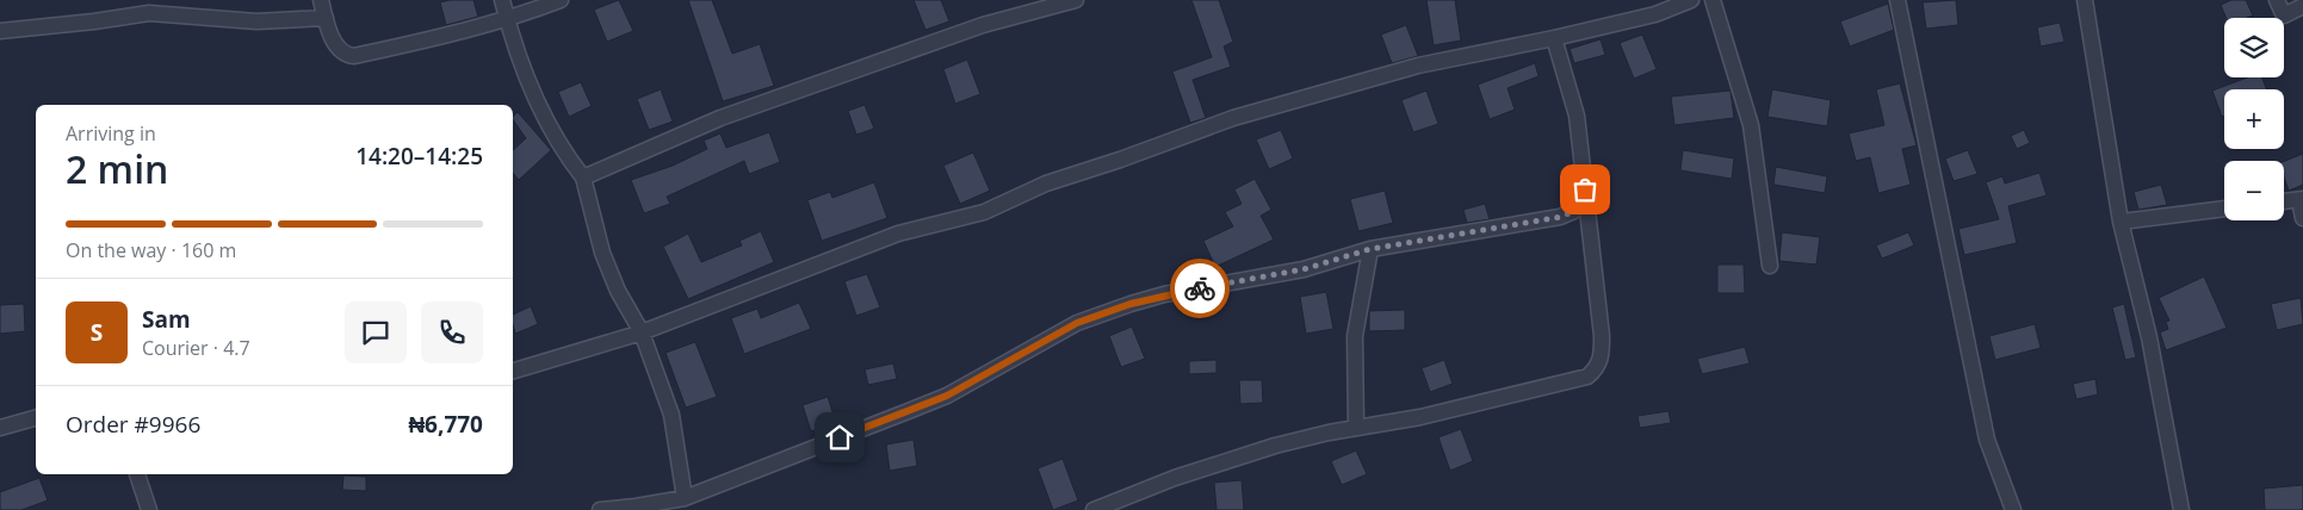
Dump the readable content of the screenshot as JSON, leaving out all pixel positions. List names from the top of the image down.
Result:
{
  "page": {
    "map_buttons": ["+", "−"],
    "heading": ["2 min", "Arriving in", "14:20–14:25"],
    "panel": [
      "Sam",
      "Courier · 4.7",
      "Order #9966",
      "₦6,770"
    ],
    "bar": "On the way · 160 m",
    "round": "S"
  }
}
